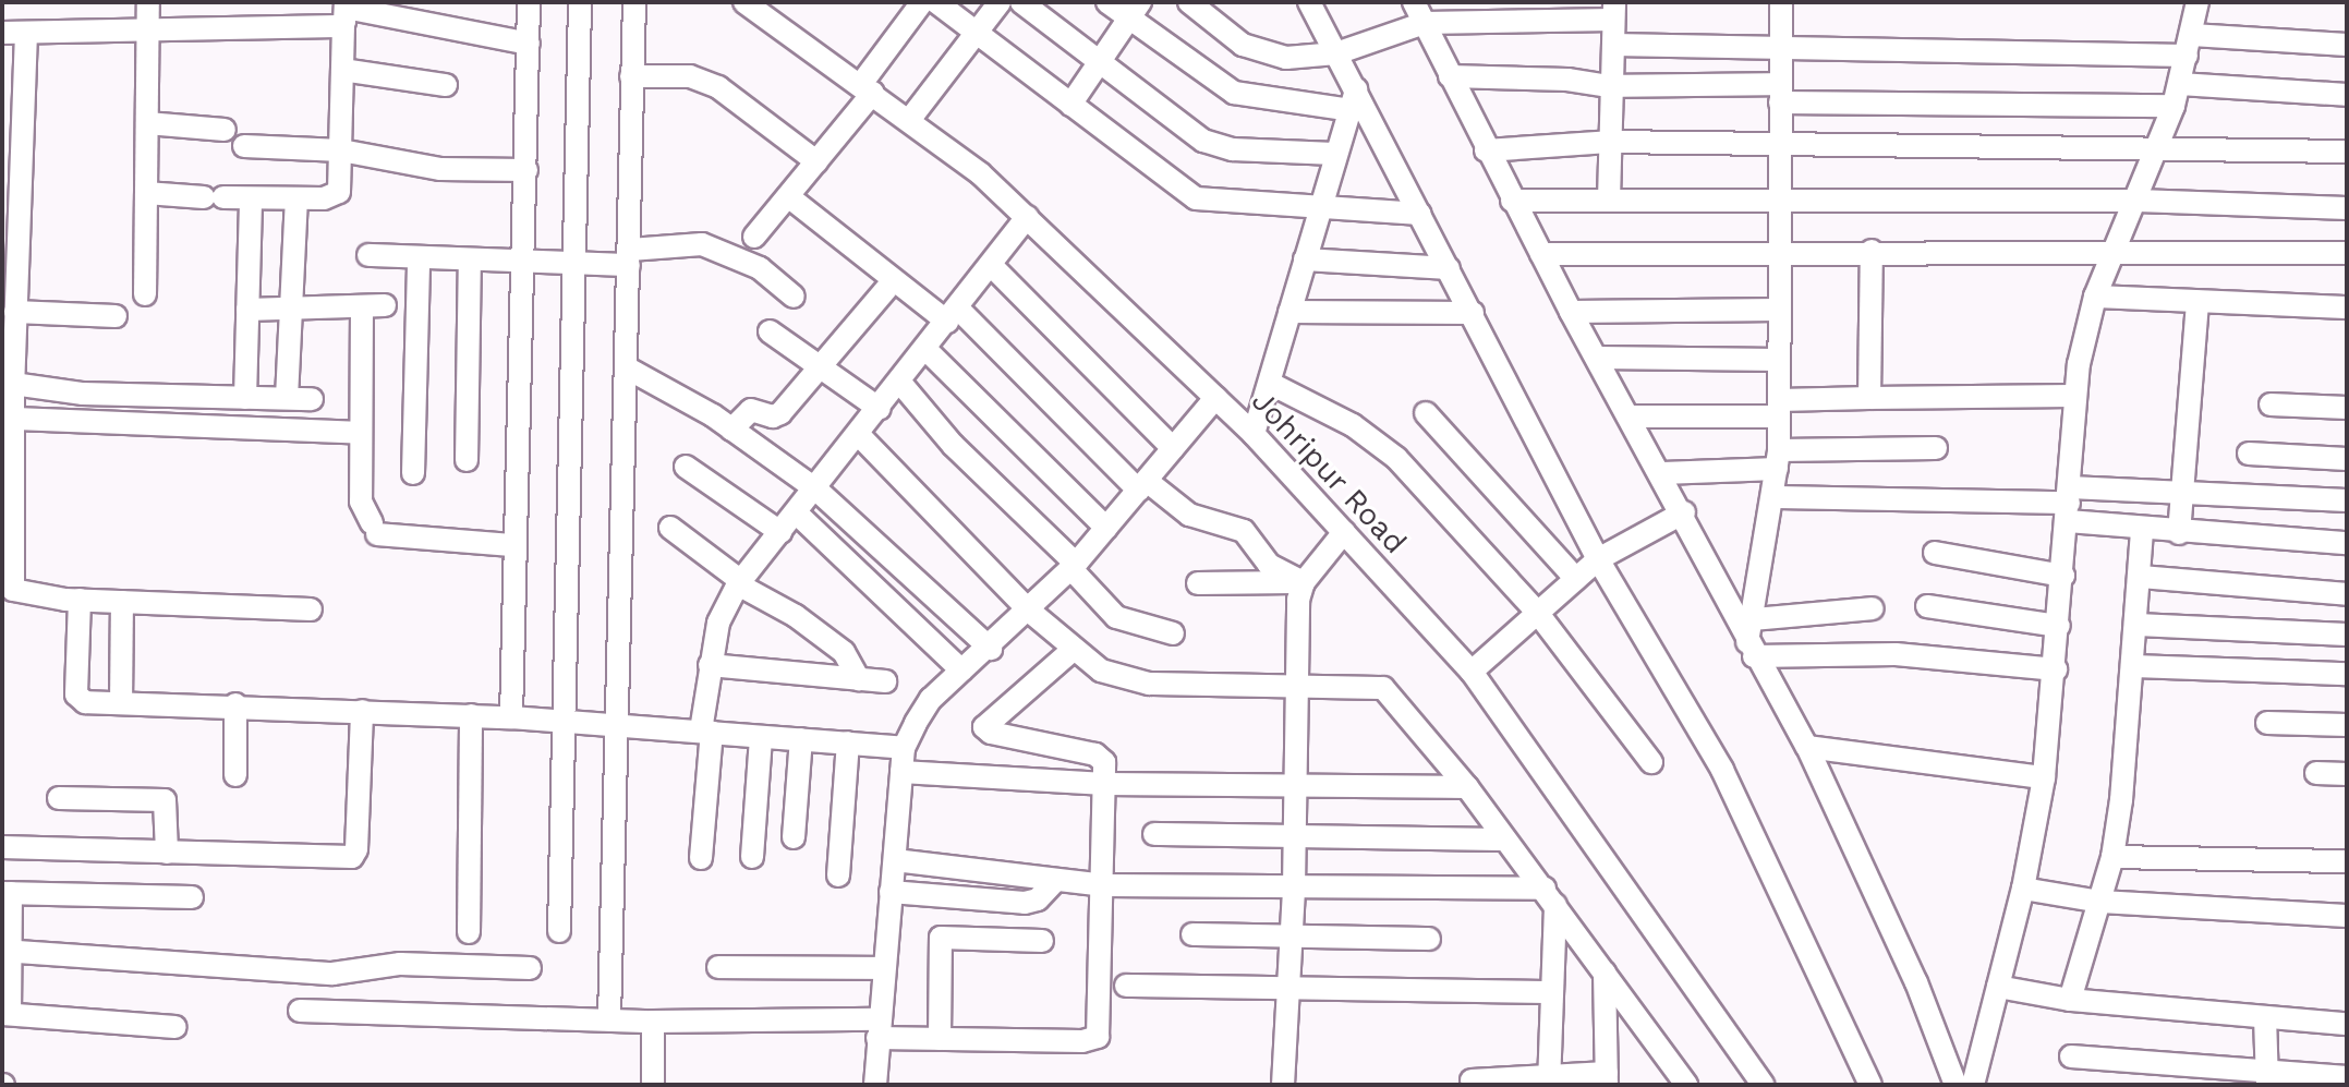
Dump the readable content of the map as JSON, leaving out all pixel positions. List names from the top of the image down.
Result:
{
  "streets": {
    "street": ["Johripur Road"]
  }
}
